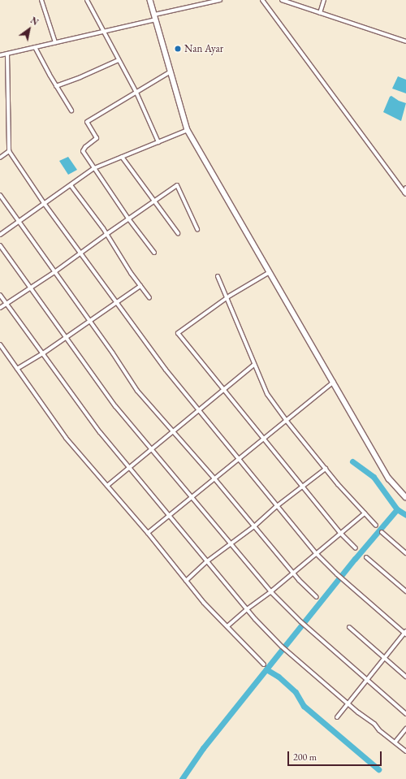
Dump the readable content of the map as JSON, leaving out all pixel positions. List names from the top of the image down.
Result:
{
  "places": ["Nan Ayar"],
  "scale_bar": "200 m",
  "north": "top right"
}
